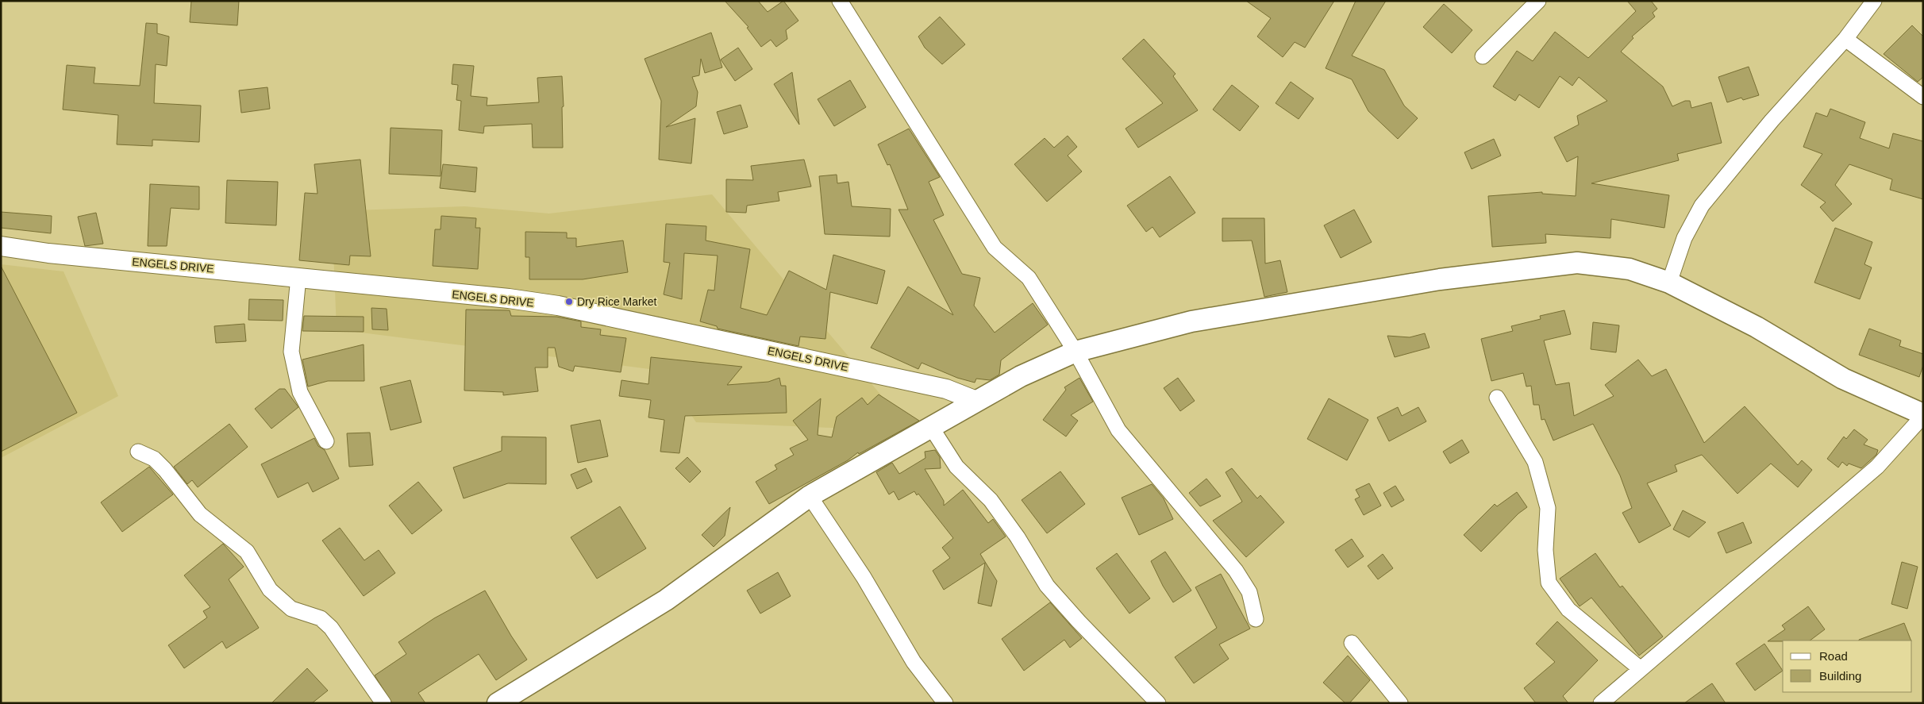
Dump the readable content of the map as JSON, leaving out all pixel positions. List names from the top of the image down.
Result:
{
  "streets": {
    "street": ["ENGELS DRIVE"]
  },
  "places": ["Dry Rice Market"],
  "legend": ["Road", "Building"]
}
